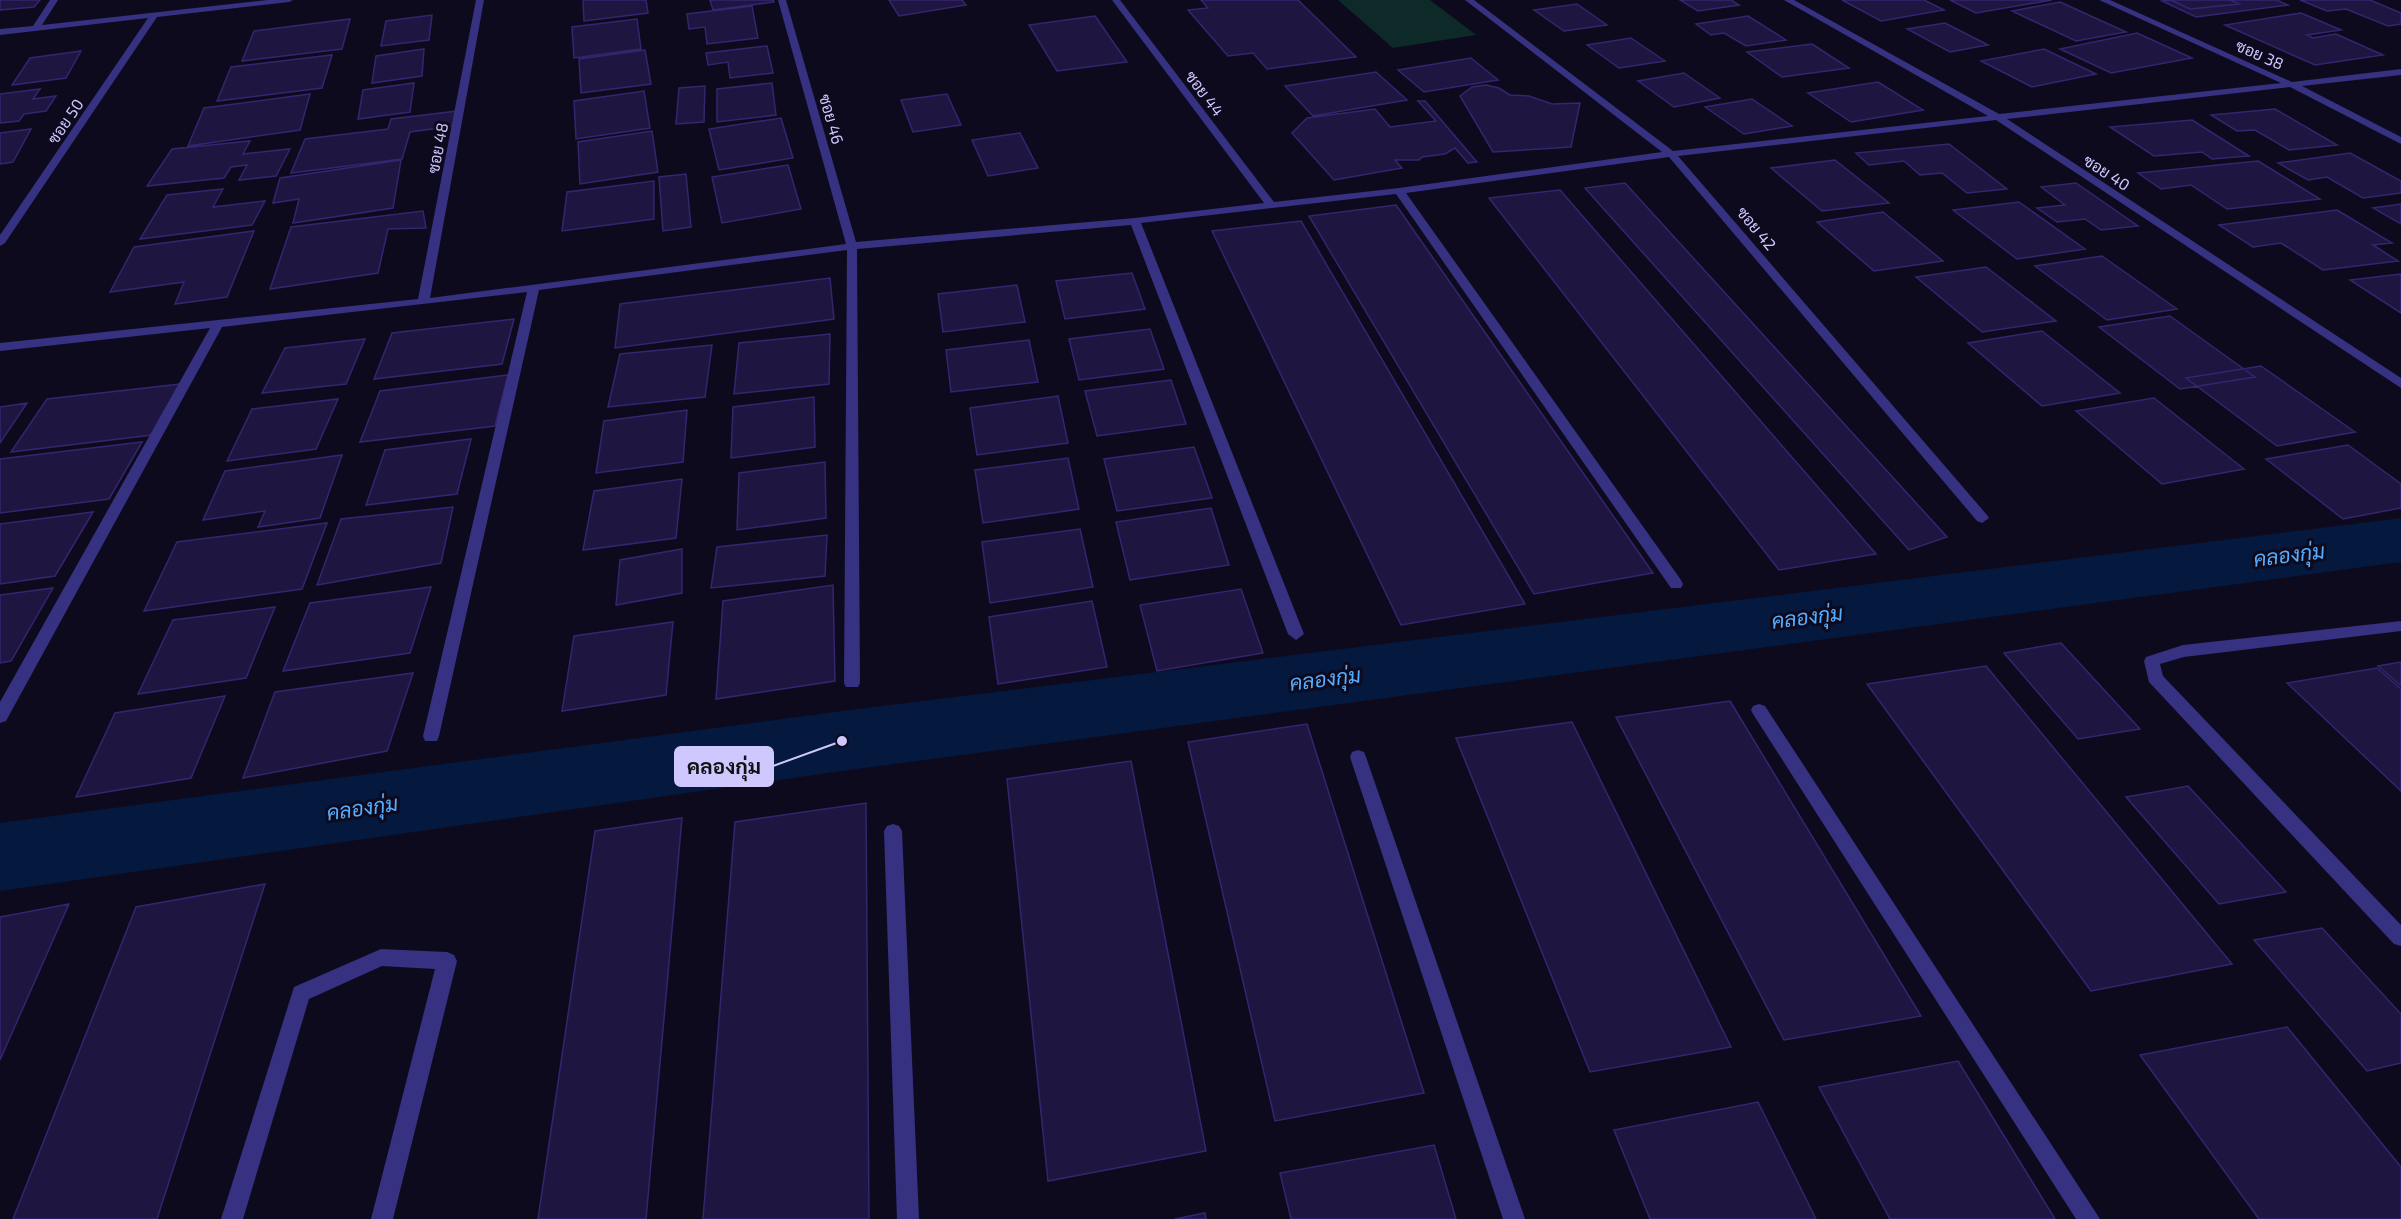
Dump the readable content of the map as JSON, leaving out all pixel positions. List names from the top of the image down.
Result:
{
  "streets": {
    "street": [
      "ซอย 38",
      "ซอย 44",
      "ซอย 46",
      "ซอย 50",
      "ซอย 48",
      "ซอย 40",
      "ซอย 42"
    ]
  },
  "water": ["คลองกุ่ม"],
  "places": ["คลองกุ่ม"]
}
